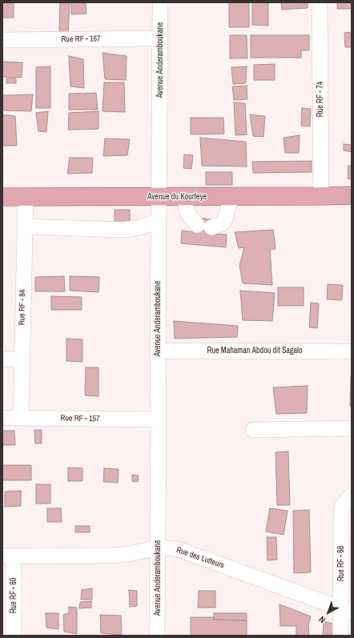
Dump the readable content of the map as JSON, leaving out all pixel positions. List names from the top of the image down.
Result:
{
  "streets": {
    "main road": ["Avenue du Kourfeye"],
    "street": [
      "Rue RF - 167",
      "Avenue Anderamboukane",
      "Rue RF - 74",
      "Rue RF - 84",
      "Rue Mahaman Abdou dit Sagalo",
      "Rue RF - 157",
      "Rue des Lutteurs",
      "Rue RF - 68",
      "Rue RF - 80"
    ]
  },
  "crossings": [
    ["Rue RF - 167", "Avenue Anderamboukane"],
    ["Avenue Anderamboukane", "Avenue du Kourfeye"],
    ["Avenue Anderamboukane", "Rue Mahaman Abdou dit Sagalo"],
    ["Avenue Anderamboukane", "Rue RF - 157"],
    ["Avenue Anderamboukane", "Rue des Lutteurs"],
    ["Rue RF - 74", "Avenue du Kourfeye"],
    ["Avenue du Kourfeye", "Rue RF - 84"],
    ["Rue RF - 84", "Rue RF - 157"],
    ["Rue des Lutteurs", "Rue RF - 68"],
    ["Rue des Lutteurs", "Rue RF - 80"]
  ],
  "north": "bottom left"
}
